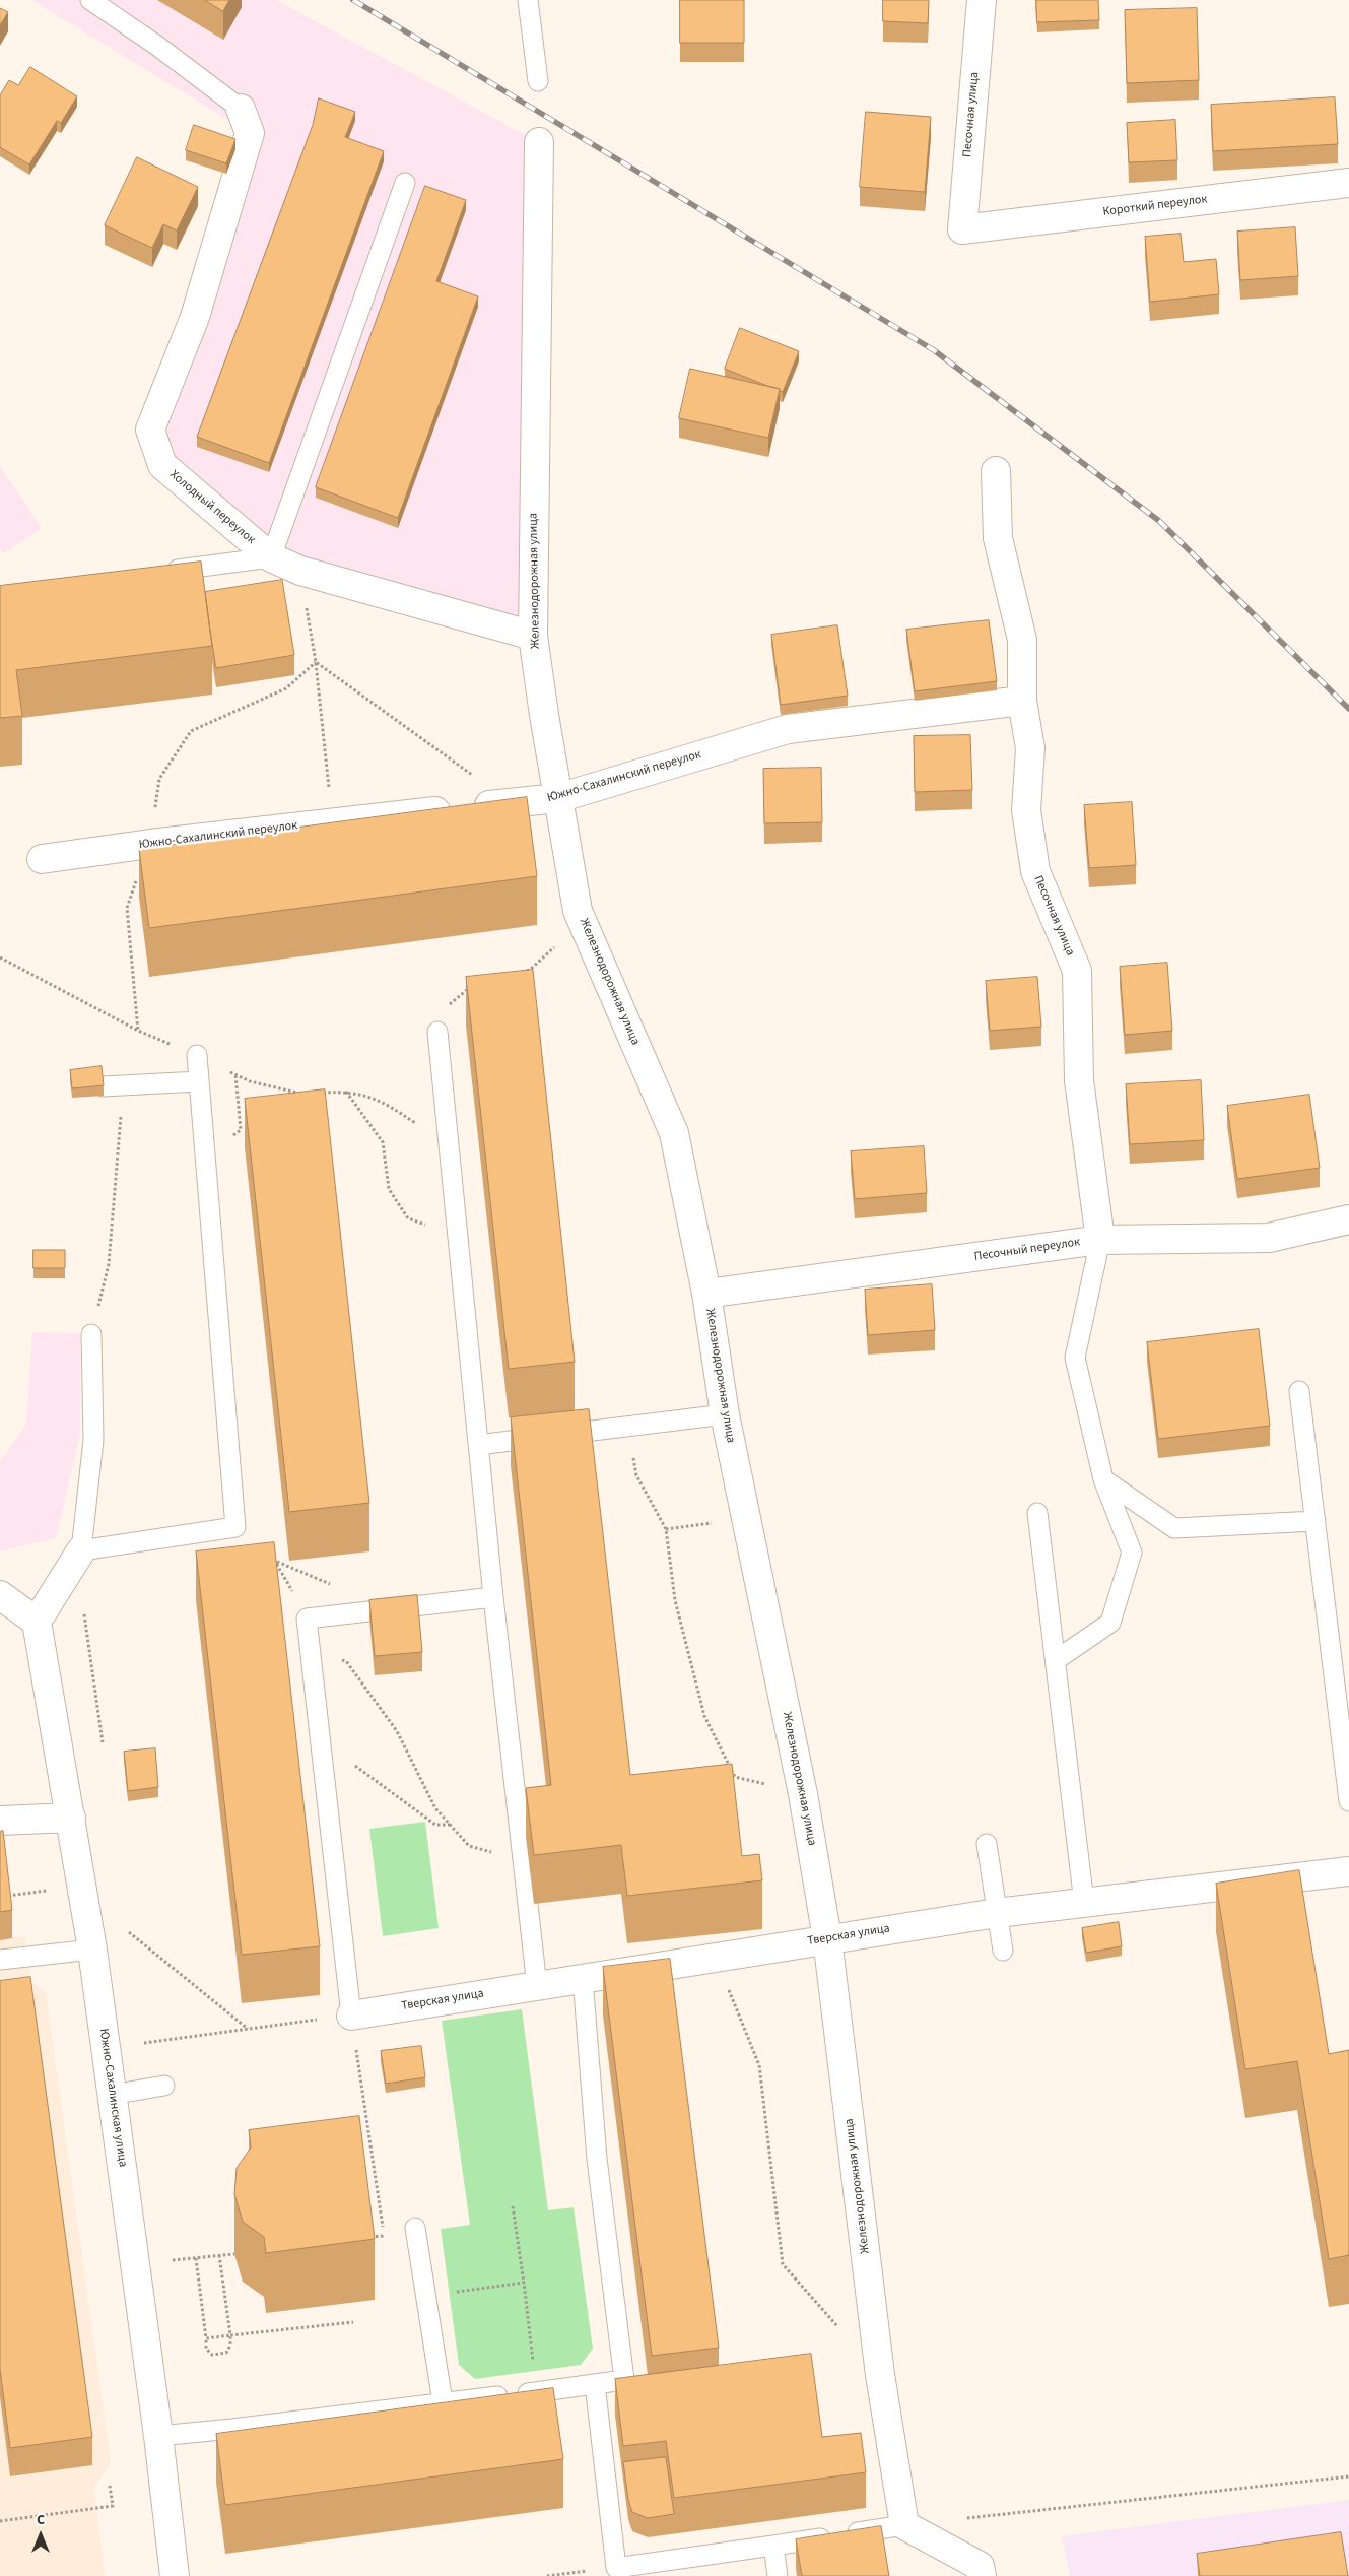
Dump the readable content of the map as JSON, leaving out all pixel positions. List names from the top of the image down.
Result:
{
  "streets": {
    "street": [
      "Песочная улица",
      "Короткий переулок",
      "Холодный переулок",
      "Железнодорожная улица",
      "Южно-Сахалинский переулок",
      "Песочный переулок",
      "Тверская улица",
      "Южно-Сахалинская улица"
    ]
  },
  "crossings": [
    ["Песочная улица", "Короткий переулок"],
    ["Песочная улица", "Южно-Сахалинский переулок"],
    ["Песочная улица", "Песочный переулок"],
    ["Холодный переулок", "Железнодорожная улица"],
    ["Железнодорожная улица", "Южно-Сахалинский переулок"],
    ["Железнодорожная улица", "Песочный переулок"],
    ["Железнодорожная улица", "Тверская улица"]
  ],
  "north": "top"
}
